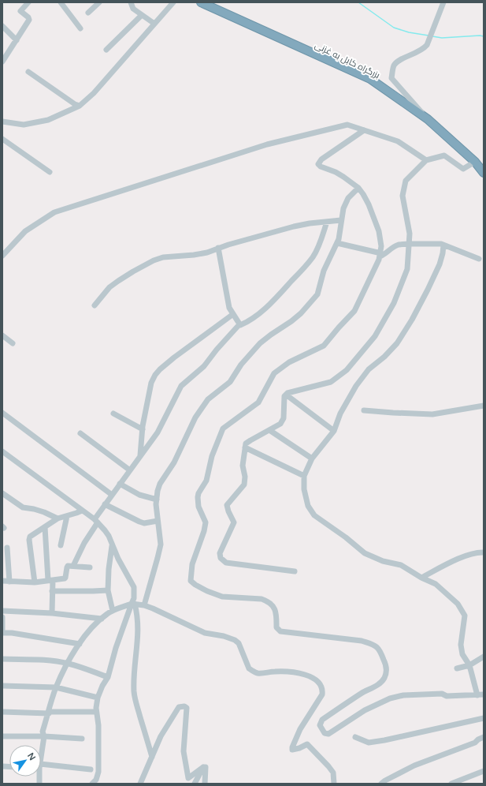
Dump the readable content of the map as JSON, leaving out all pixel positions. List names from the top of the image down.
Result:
{
  "streets": {
    "highway": ["بزرگراه کابل به غزنی"]
  },
  "north": "top right"
}
